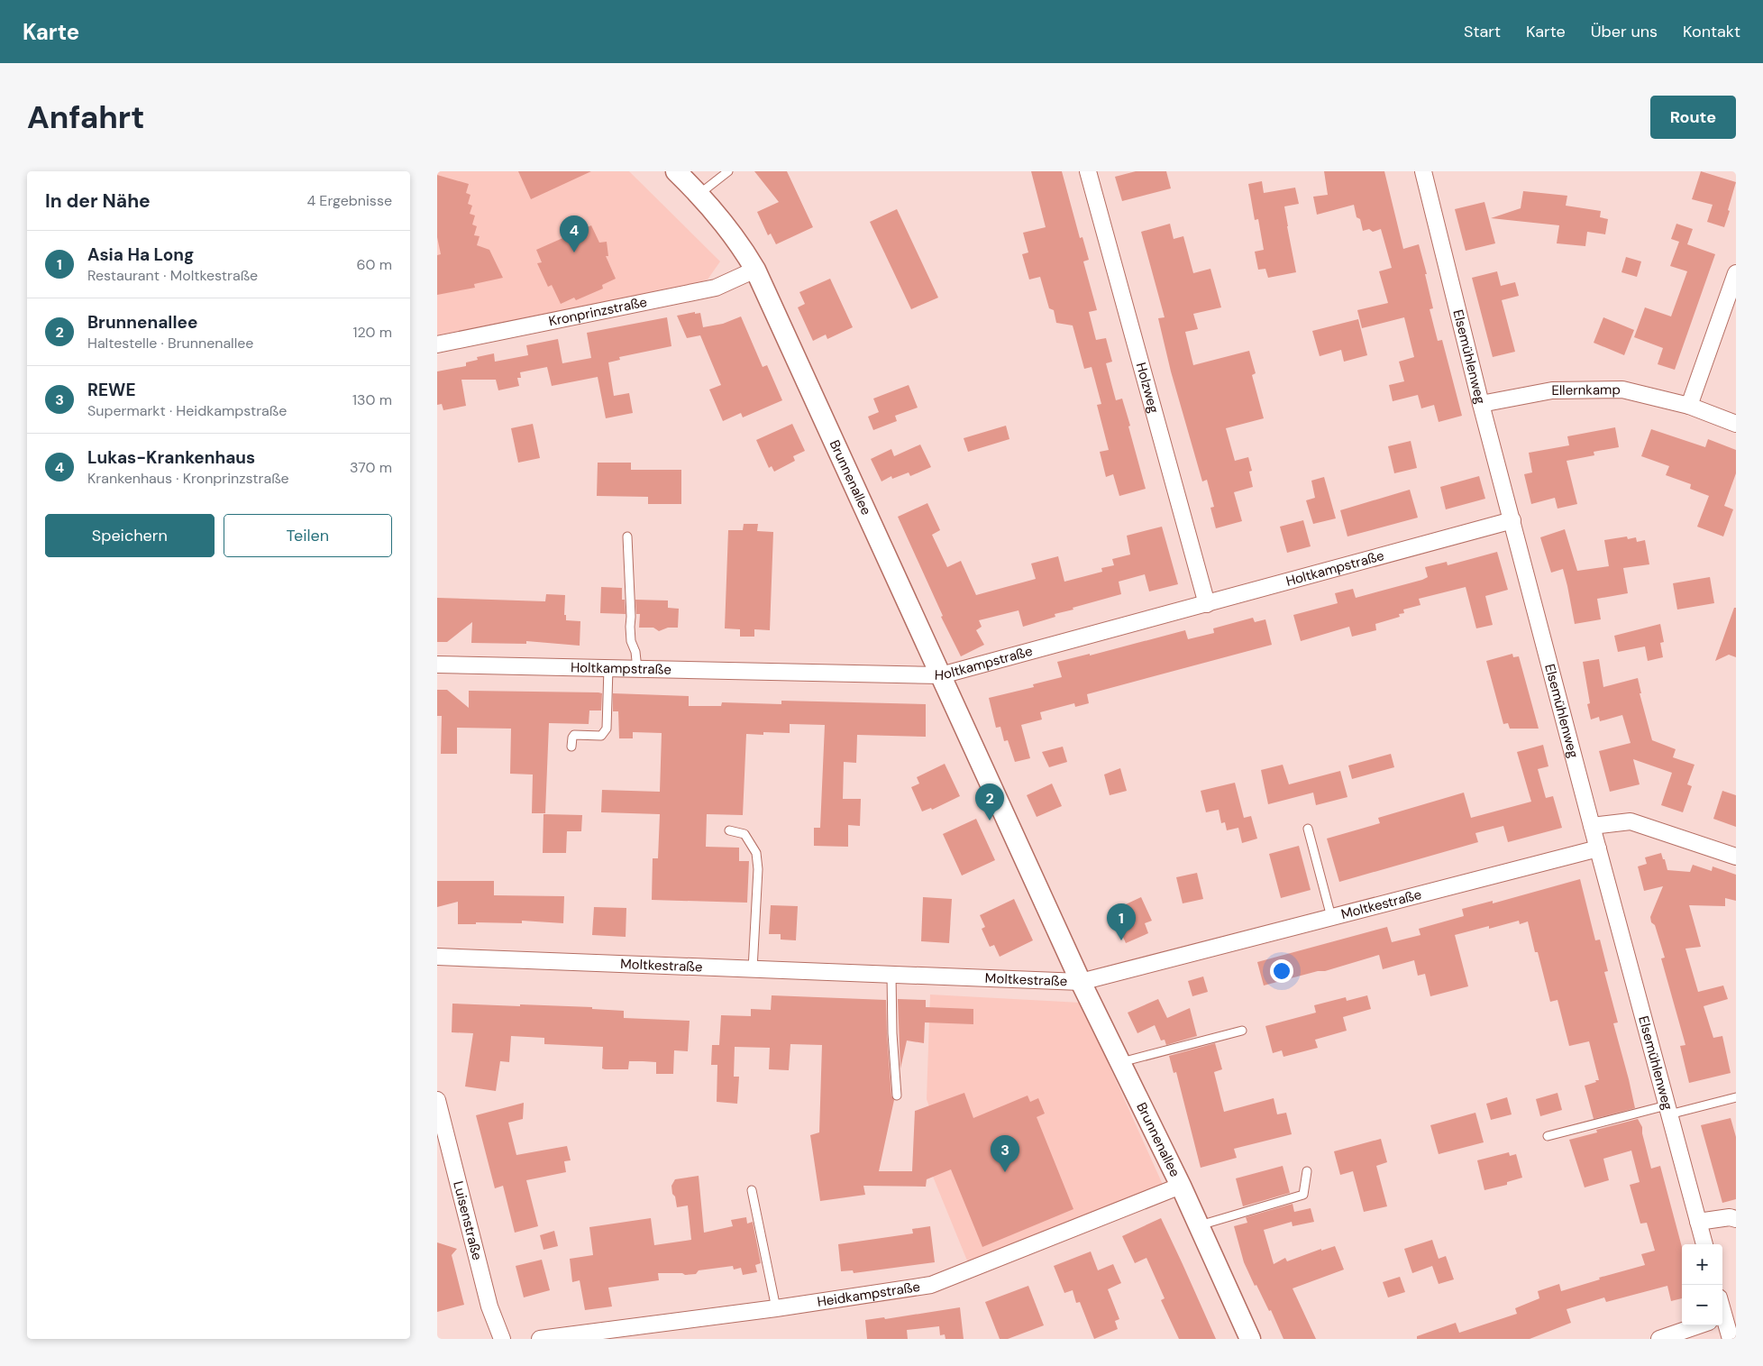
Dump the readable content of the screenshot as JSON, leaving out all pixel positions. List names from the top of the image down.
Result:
{
  "streets": {
    "street": [
      "Kronprinzstraße",
      "Elsemühlenweg",
      "Holzweg",
      "Ellernkamp",
      "Brunnenallee",
      "Holtkampstraße",
      "Moltkestraße",
      "Luisenstraße",
      "Heidkampstraße"
    ]
  },
  "crossings": [
    ["Kronprinzstraße", "Brunnenallee"],
    ["Elsemühlenweg", "Ellernkamp"],
    ["Elsemühlenweg", "Holtkampstraße"],
    ["Elsemühlenweg", "Moltkestraße"],
    ["Holzweg", "Holtkampstraße"],
    ["Brunnenallee", "Holtkampstraße"],
    ["Brunnenallee", "Moltkestraße"],
    ["Brunnenallee", "Heidkampstraße"]
  ],
  "page": {
    "header": "Karte",
    "nav": [
      "Start",
      "Karte",
      "Über uns",
      "Kontakt"
    ],
    "buttons": [
      "Route",
      ["Speichern", "Teilen"]
    ],
    "title": "Anfahrt",
    "heading": ["In der Nähe", "4 Ergebnisse"],
    "pins": [
      "4",
      "2",
      "1",
      "3"
    ],
    "list": [
      {
        "mark": "1",
        "name": "Asia Ha Long",
        "note": "Restaurant · Moltkestraße",
        "value": "60 m"
      },
      {
        "mark": "2",
        "name": "Brunnenallee",
        "note": "Haltestelle · Brunnenallee",
        "value": "120 m"
      },
      {
        "mark": "3",
        "name": "REWE",
        "note": "Supermarkt · Heidkampstraße",
        "value": "130 m"
      },
      {
        "mark": "4",
        "name": "Lukas-Krankenhaus",
        "note": "Krankenhaus · Kronprinzstraße",
        "value": "370 m"
      }
    ],
    "map_buttons": ["+", "−"]
  }
}
